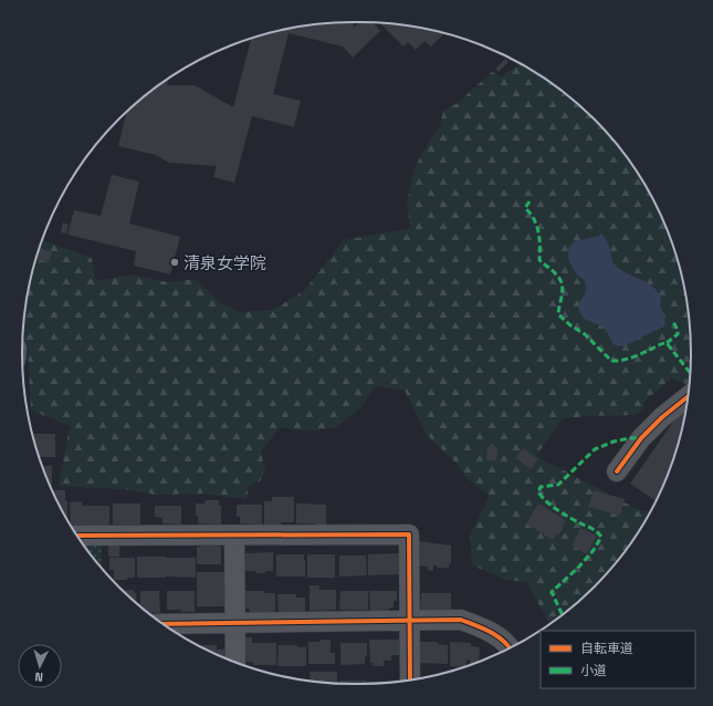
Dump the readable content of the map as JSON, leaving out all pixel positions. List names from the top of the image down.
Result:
{
  "places": ["清泉女学院"],
  "legend": ["自転車道", "小道"],
  "north": "bottom"
}
